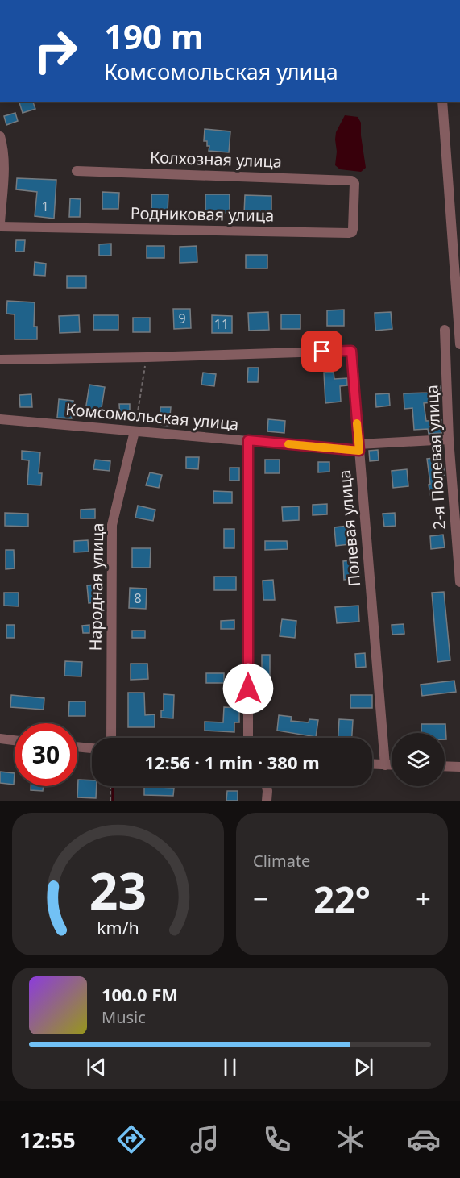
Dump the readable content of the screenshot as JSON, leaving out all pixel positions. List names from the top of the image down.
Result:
{
  "streets": {
    "street": [
      "Колхозная улица",
      "Родниковая улица",
      "Комсомольская улица",
      "2-я Полевая улица",
      "Полевая улица",
      "Народная улица"
    ]
  },
  "crossings": [
    ["Колхозная улица", "Родниковая улица"],
    ["Комсомольская улица", "2-я Полевая улица"],
    ["Комсомольская улица", "Полевая улица"],
    ["Комсомольская улица", "Народная улица"]
  ],
  "house_numbers": [
    "1",
    "9",
    "11",
    "8"
  ],
  "page": {
    "turn": ["190 m", "Комсомольская улица"],
    "limit": "30",
    "trip": "12:56 · 1 min · 380 m",
    "tile": "Climate",
    "heat": ["−", "22°", "+"],
    "song": ["100.0 FM", "Music"],
    "tabs": "12:55",
    "gauge": ["23", "km/h"]
  }
}
